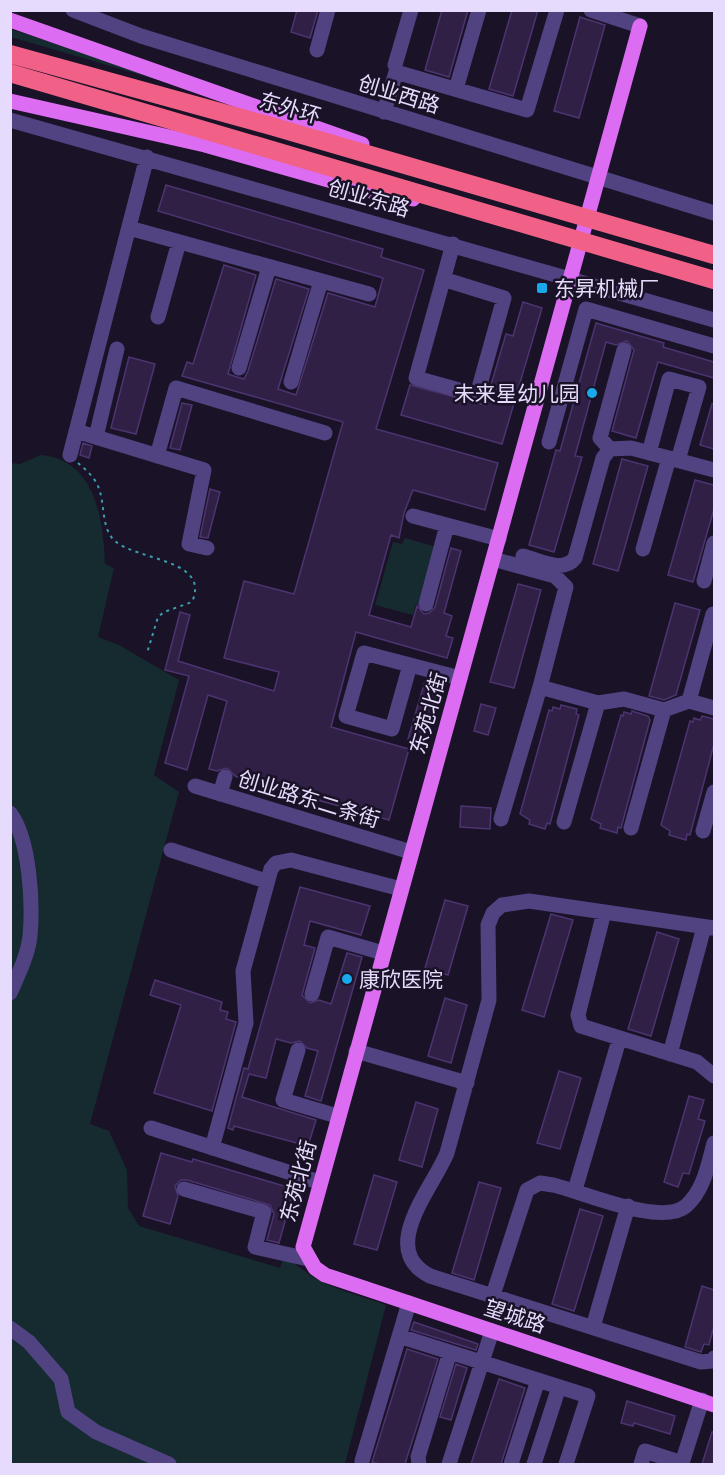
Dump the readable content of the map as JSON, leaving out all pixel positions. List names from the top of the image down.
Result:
{
  "streets": {
    "highway": ["东外环"],
    "main road": ["东苑北街", "望城路"],
    "street": ["创业西路", "创业东路", "创业路东二条街"]
  },
  "crossings": [
    ["创业西路", "东苑北街"],
    ["创业东路", "东苑北街"],
    ["东苑北街", "创业路东二条街"],
    ["东苑北街", "望城路"]
  ],
  "places": {
    "transit": ["东昇机械厂"],
    "other": ["未来星幼儿园", "康欣医院"]
  }
}
